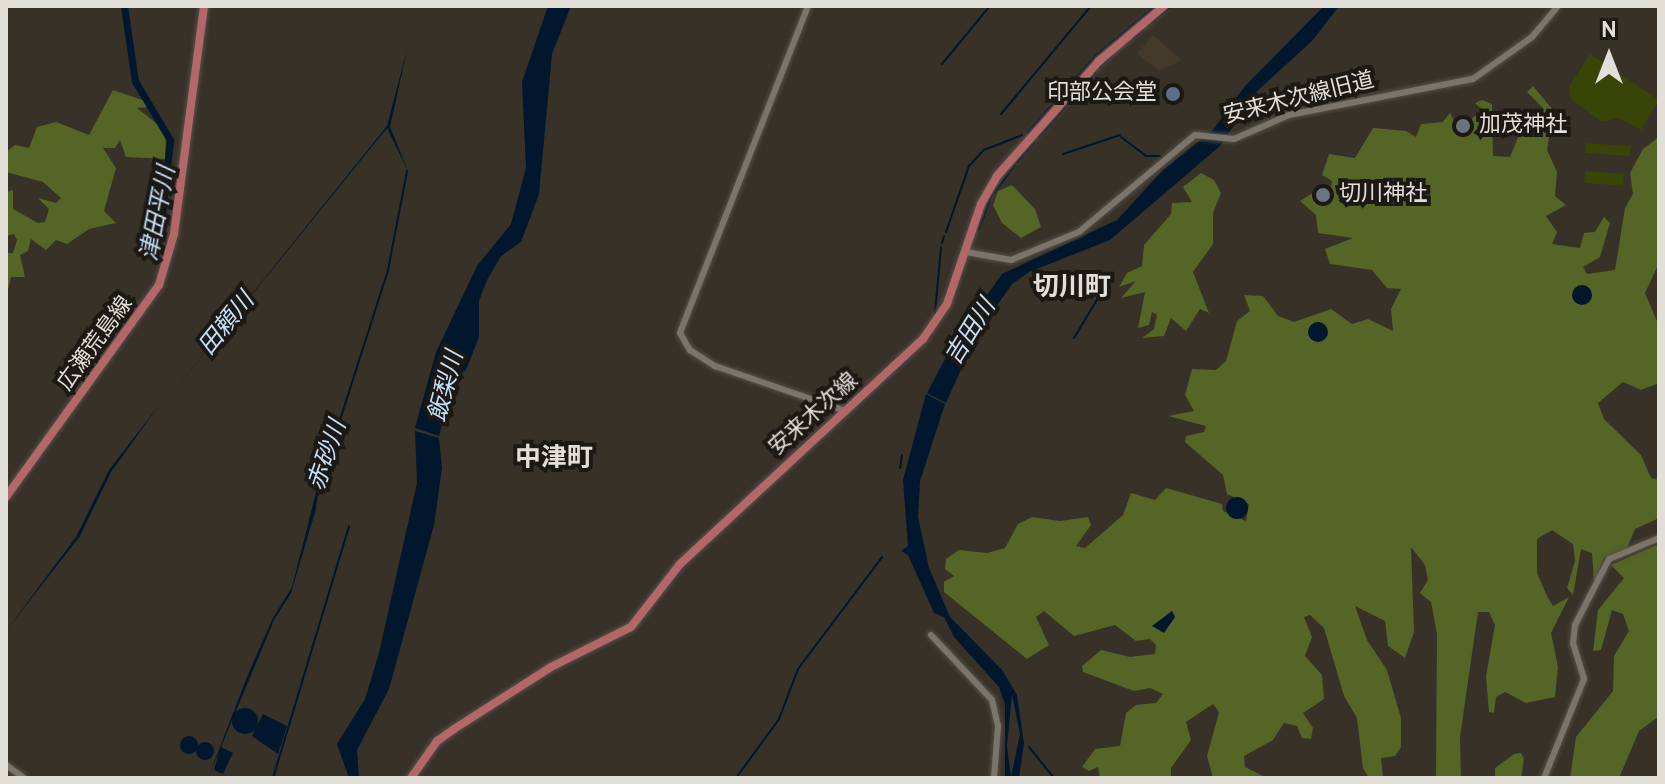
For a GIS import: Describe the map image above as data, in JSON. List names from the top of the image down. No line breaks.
{"streets":{"main road":["広瀬荒島線","安来木次線"],"street":["安来木次線旧道"]},"crossings":[["安来木次線旧道","安来木次線"]],"districts":["切川町","中津町"],"water":["津田平川","田頼川","吉田川","飯梨川","赤砂川"],"places":["印部公会堂","加茂神社","切川神社"],"north":"top"}
